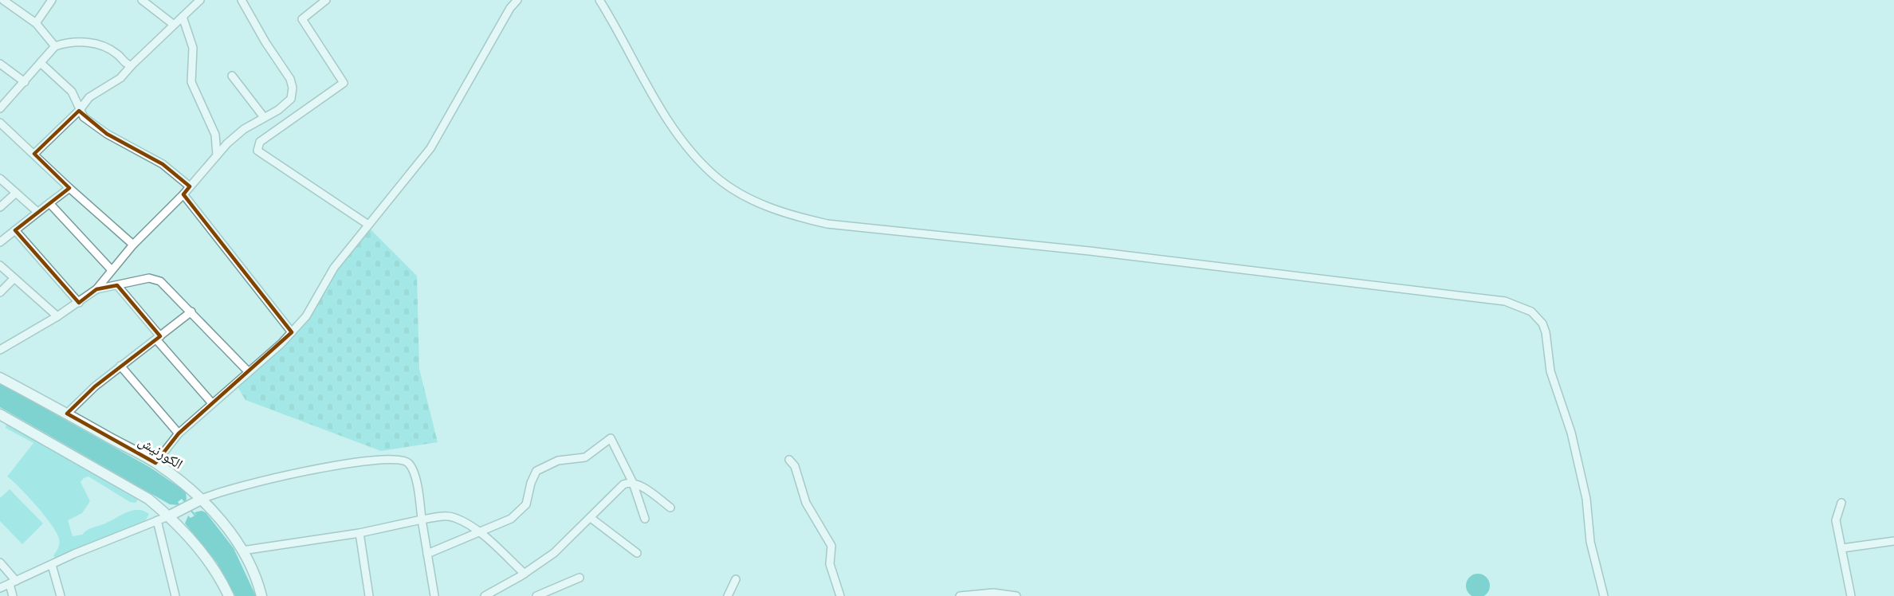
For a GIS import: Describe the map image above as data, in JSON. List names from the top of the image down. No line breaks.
{"streets":{"main road":["الكورنيش"]}}
